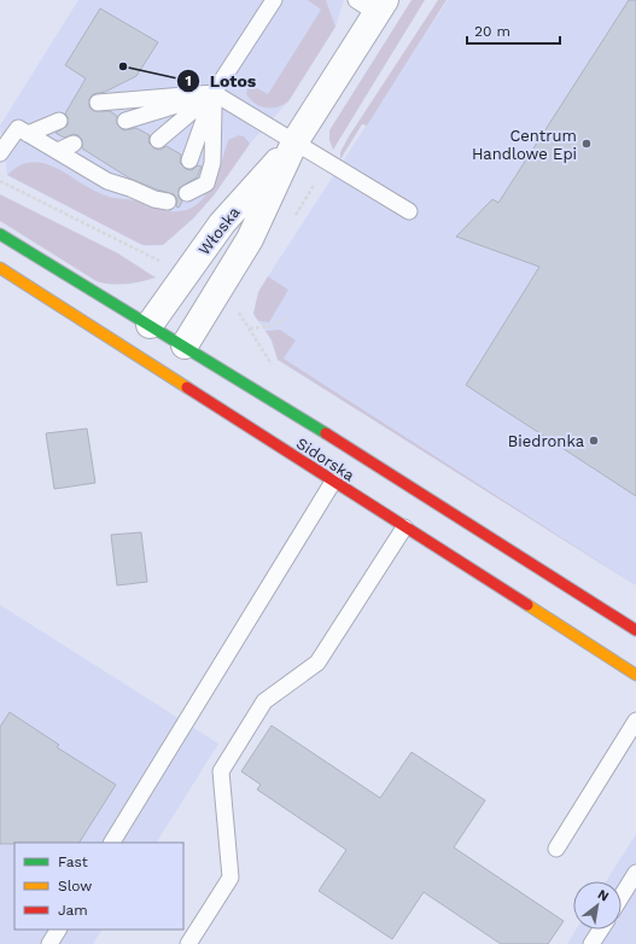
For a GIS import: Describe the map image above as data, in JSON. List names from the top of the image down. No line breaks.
{"streets":{"street":["Włoska","Sidorska"]},"crossings":[["Włoska","Sidorska"]],"places":["Lotos","Centrum Handlowe Epi","Biedronka"],"legend":["Fast","Slow","Jam"],"scale_bar":"20 m","north":"top right"}
